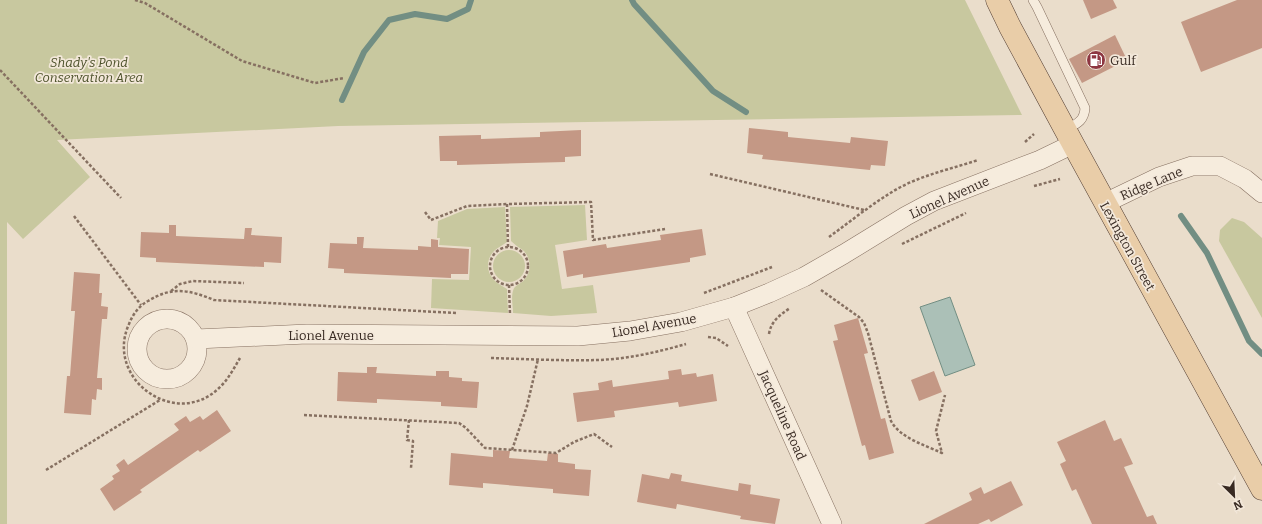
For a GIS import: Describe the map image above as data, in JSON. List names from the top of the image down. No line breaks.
{"streets":{"main road":["Lexington Street"],"street":["Ridge Lane","Lionel Avenue","Jacqueline Road"]},"crossings":[["Ridge Lane","Lexington Street"],["Lionel Avenue","Lexington Street"],["Lionel Avenue","Jacqueline Road"]],"parks":["Shady's Pond Conservation Area"],"places":{"fuel station":["Gulf"]},"north":"bottom right"}
